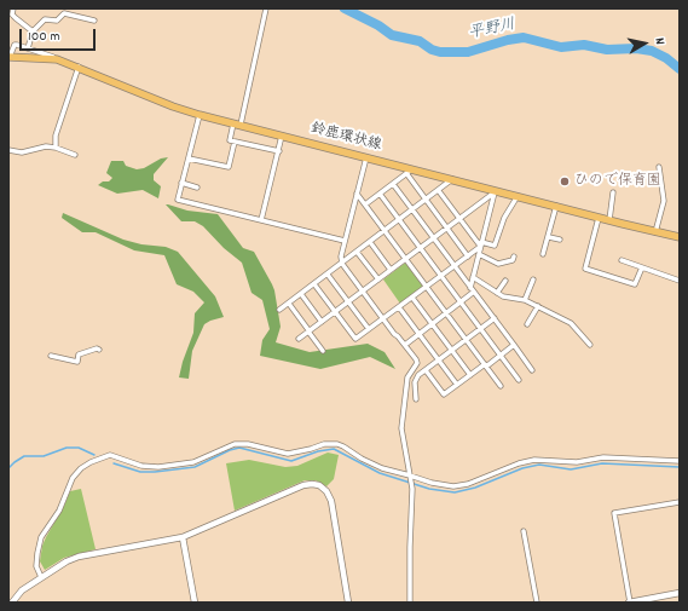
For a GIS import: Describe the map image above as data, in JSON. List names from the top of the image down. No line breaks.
{"streets":{"main road":["鈴鹿環状線"]},"water":["平野川"],"places":["ひので保育園"],"scale_bar":"100 m","north":"right"}
